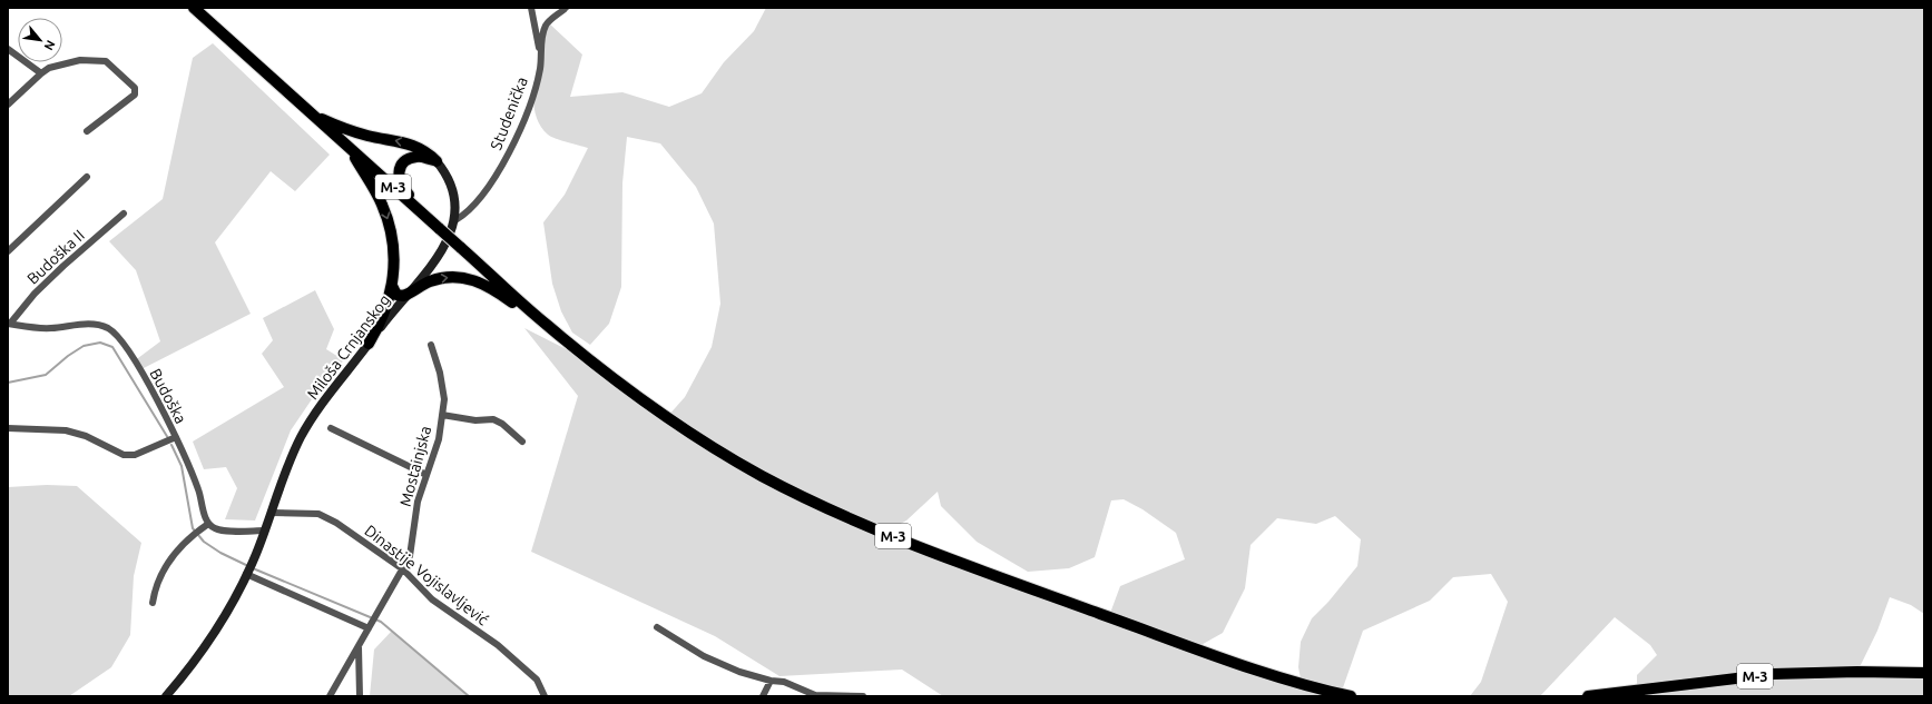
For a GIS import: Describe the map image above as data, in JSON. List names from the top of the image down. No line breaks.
{"streets":{"main road":["M-3","Miloša Crnjanskog"],"street":["Studenička","Budoška II","Budoška","Mostainjska","Dinastije Vojislavljević"]},"crossings":[["Studenička","Miloša Crnjanskog"],["Budoška II","Budoška"],["Miloša Crnjanskog","Dinastije Vojislavljević"],["Mostainjska","Dinastije Vojislavljević"]],"north":"bottom right"}
